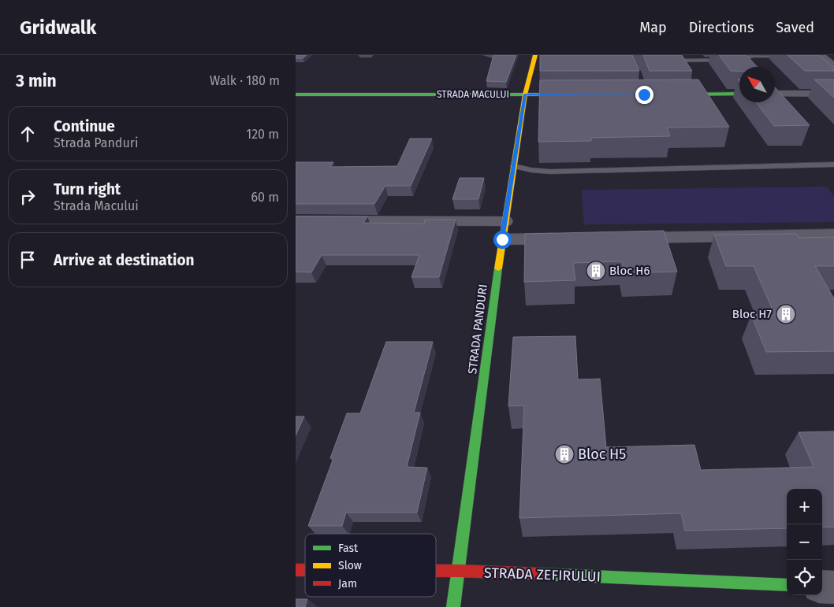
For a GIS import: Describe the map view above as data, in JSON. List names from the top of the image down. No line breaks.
{"streets":{"street":["STRADA MACULUI","STRADA PANDURI","STRADA ZEFIRULUI"]},"crossings":[["STRADA MACULUI","STRADA PANDURI"],["STRADA PANDURI","STRADA ZEFIRULUI"]],"places":{"building":["Bloc H6","Bloc H7","Bloc H5"]},"legend":["Fast","Slow","Jam"],"north":"top left","page":{"header":"Gridwalk","nav":["Map","Directions","Saved"],"heading":["3 min","Walk · 180 m"],"list":[["Continue","Strada Panduri","120 m"],["Turn right","Strada Macului","60 m"],"Arrive at destination"],"map_buttons":["+","−"]}}
